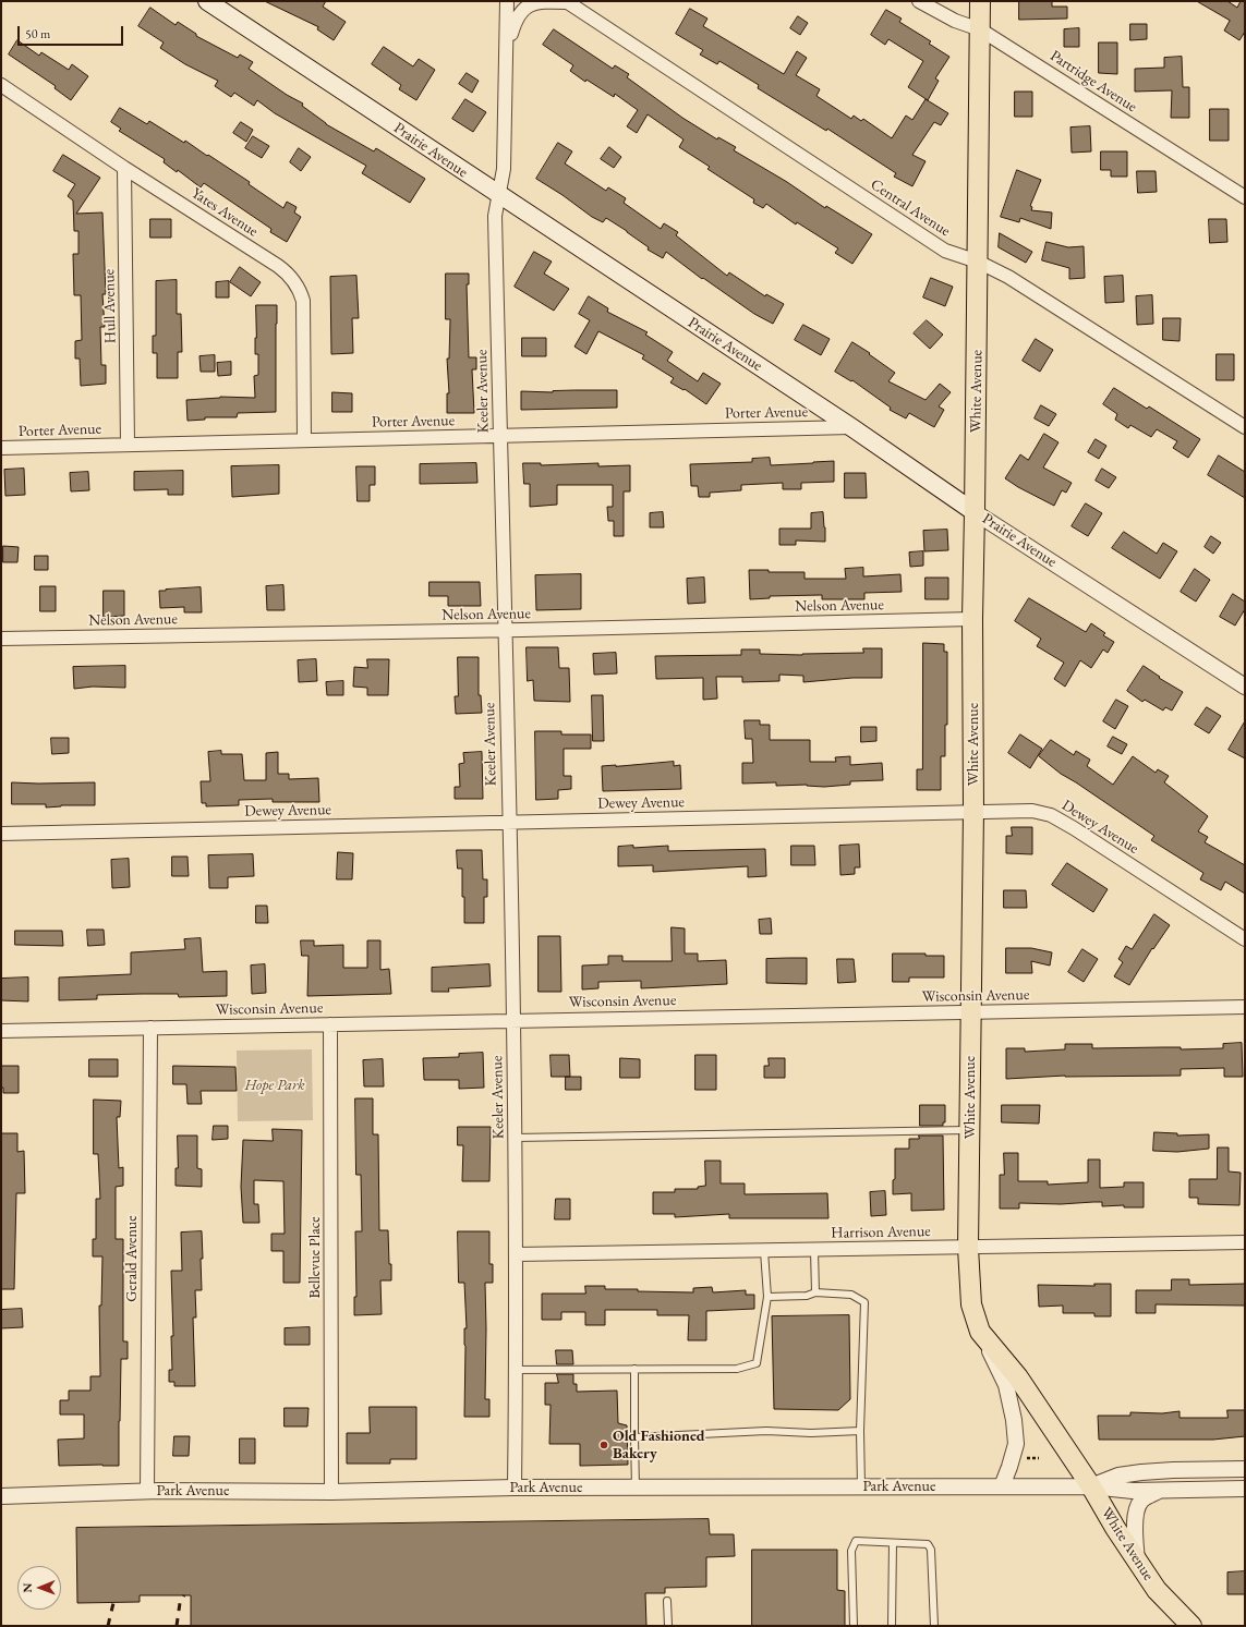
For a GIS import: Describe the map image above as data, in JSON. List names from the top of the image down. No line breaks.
{"streets":{"main road":["Prairie Avenue","White Avenue"],"street":["Partridge Avenue","Central Avenue","Yates Avenue","Hull Avenue","Keeler Avenue","Porter Avenue","Nelson Avenue","Dewey Avenue","Wisconsin Avenue","Harrison Avenue","Bellevue Place","Gerald Avenue","Park Avenue"]},"crossings":[["Partridge Avenue","White Avenue"],["Prairie Avenue","Keeler Avenue"],["Prairie Avenue","White Avenue"],["Prairie Avenue","Porter Avenue"],["Central Avenue","White Avenue"],["Yates Avenue","Hull Avenue"],["Yates Avenue","Porter Avenue"],["Hull Avenue","Porter Avenue"],["Keeler Avenue","Porter Avenue"],["Keeler Avenue","Nelson Avenue"],["Keeler Avenue","Dewey Avenue"],["Keeler Avenue","Wisconsin Avenue"],["Keeler Avenue","Harrison Avenue"],["Keeler Avenue","Park Avenue"],["White Avenue","Nelson Avenue"],["White Avenue","Dewey Avenue"],["White Avenue","Wisconsin Avenue"],["White Avenue","Harrison Avenue"],["White Avenue","Park Avenue"],["Wisconsin Avenue","Bellevue Place"],["Wisconsin Avenue","Gerald Avenue"],["Bellevue Place","Park Avenue"],["Gerald Avenue","Park Avenue"]],"parks":["Hope Park"],"places":["Old Fashioned Bakery"],"scale_bar":"50 m","north":"left"}
